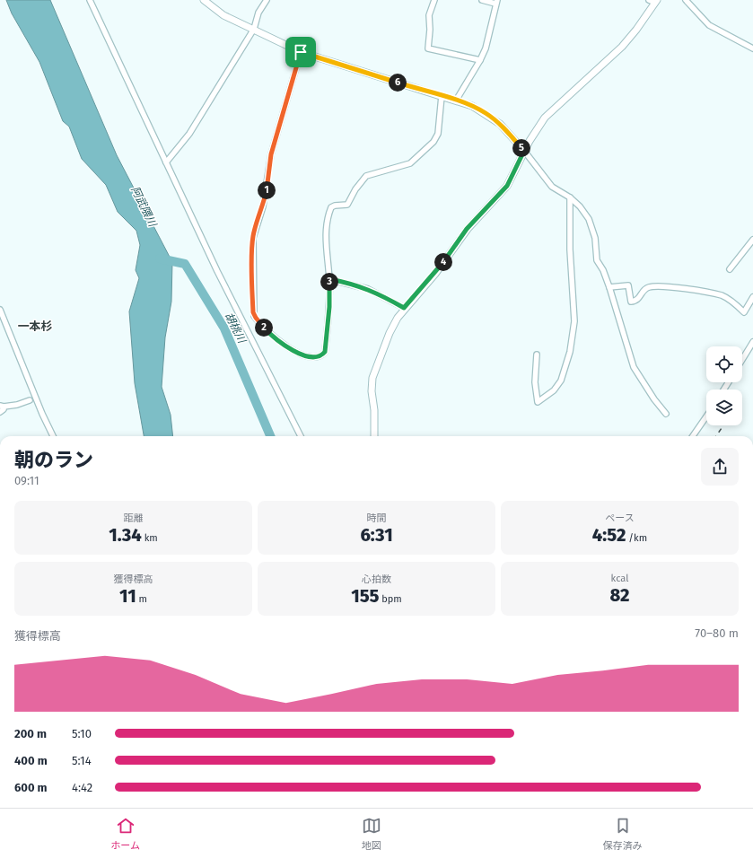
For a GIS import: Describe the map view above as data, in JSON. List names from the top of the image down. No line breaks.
{"districts":["一本杉"],"water":["阿武隈川","胡桃川"],"page":{"pins":["6","5","1","4","3","2"],"heading":["朝のラン","09:11"],"stats":[["距離","1.34 km"],["時間","6:31"],["ペース","4:52 /km"],["獲得標高","11 m"],["心拍数","155 bpm"],["kcal","82"]],"chart":["獲得標高","70–80 m"],"list":[{"name":"200 m","note":"5:10"},{"name":"400 m","note":"5:14"},{"name":"600 m","note":"4:42"}],"tabs":["ホーム","地図","保存済み"]}}
